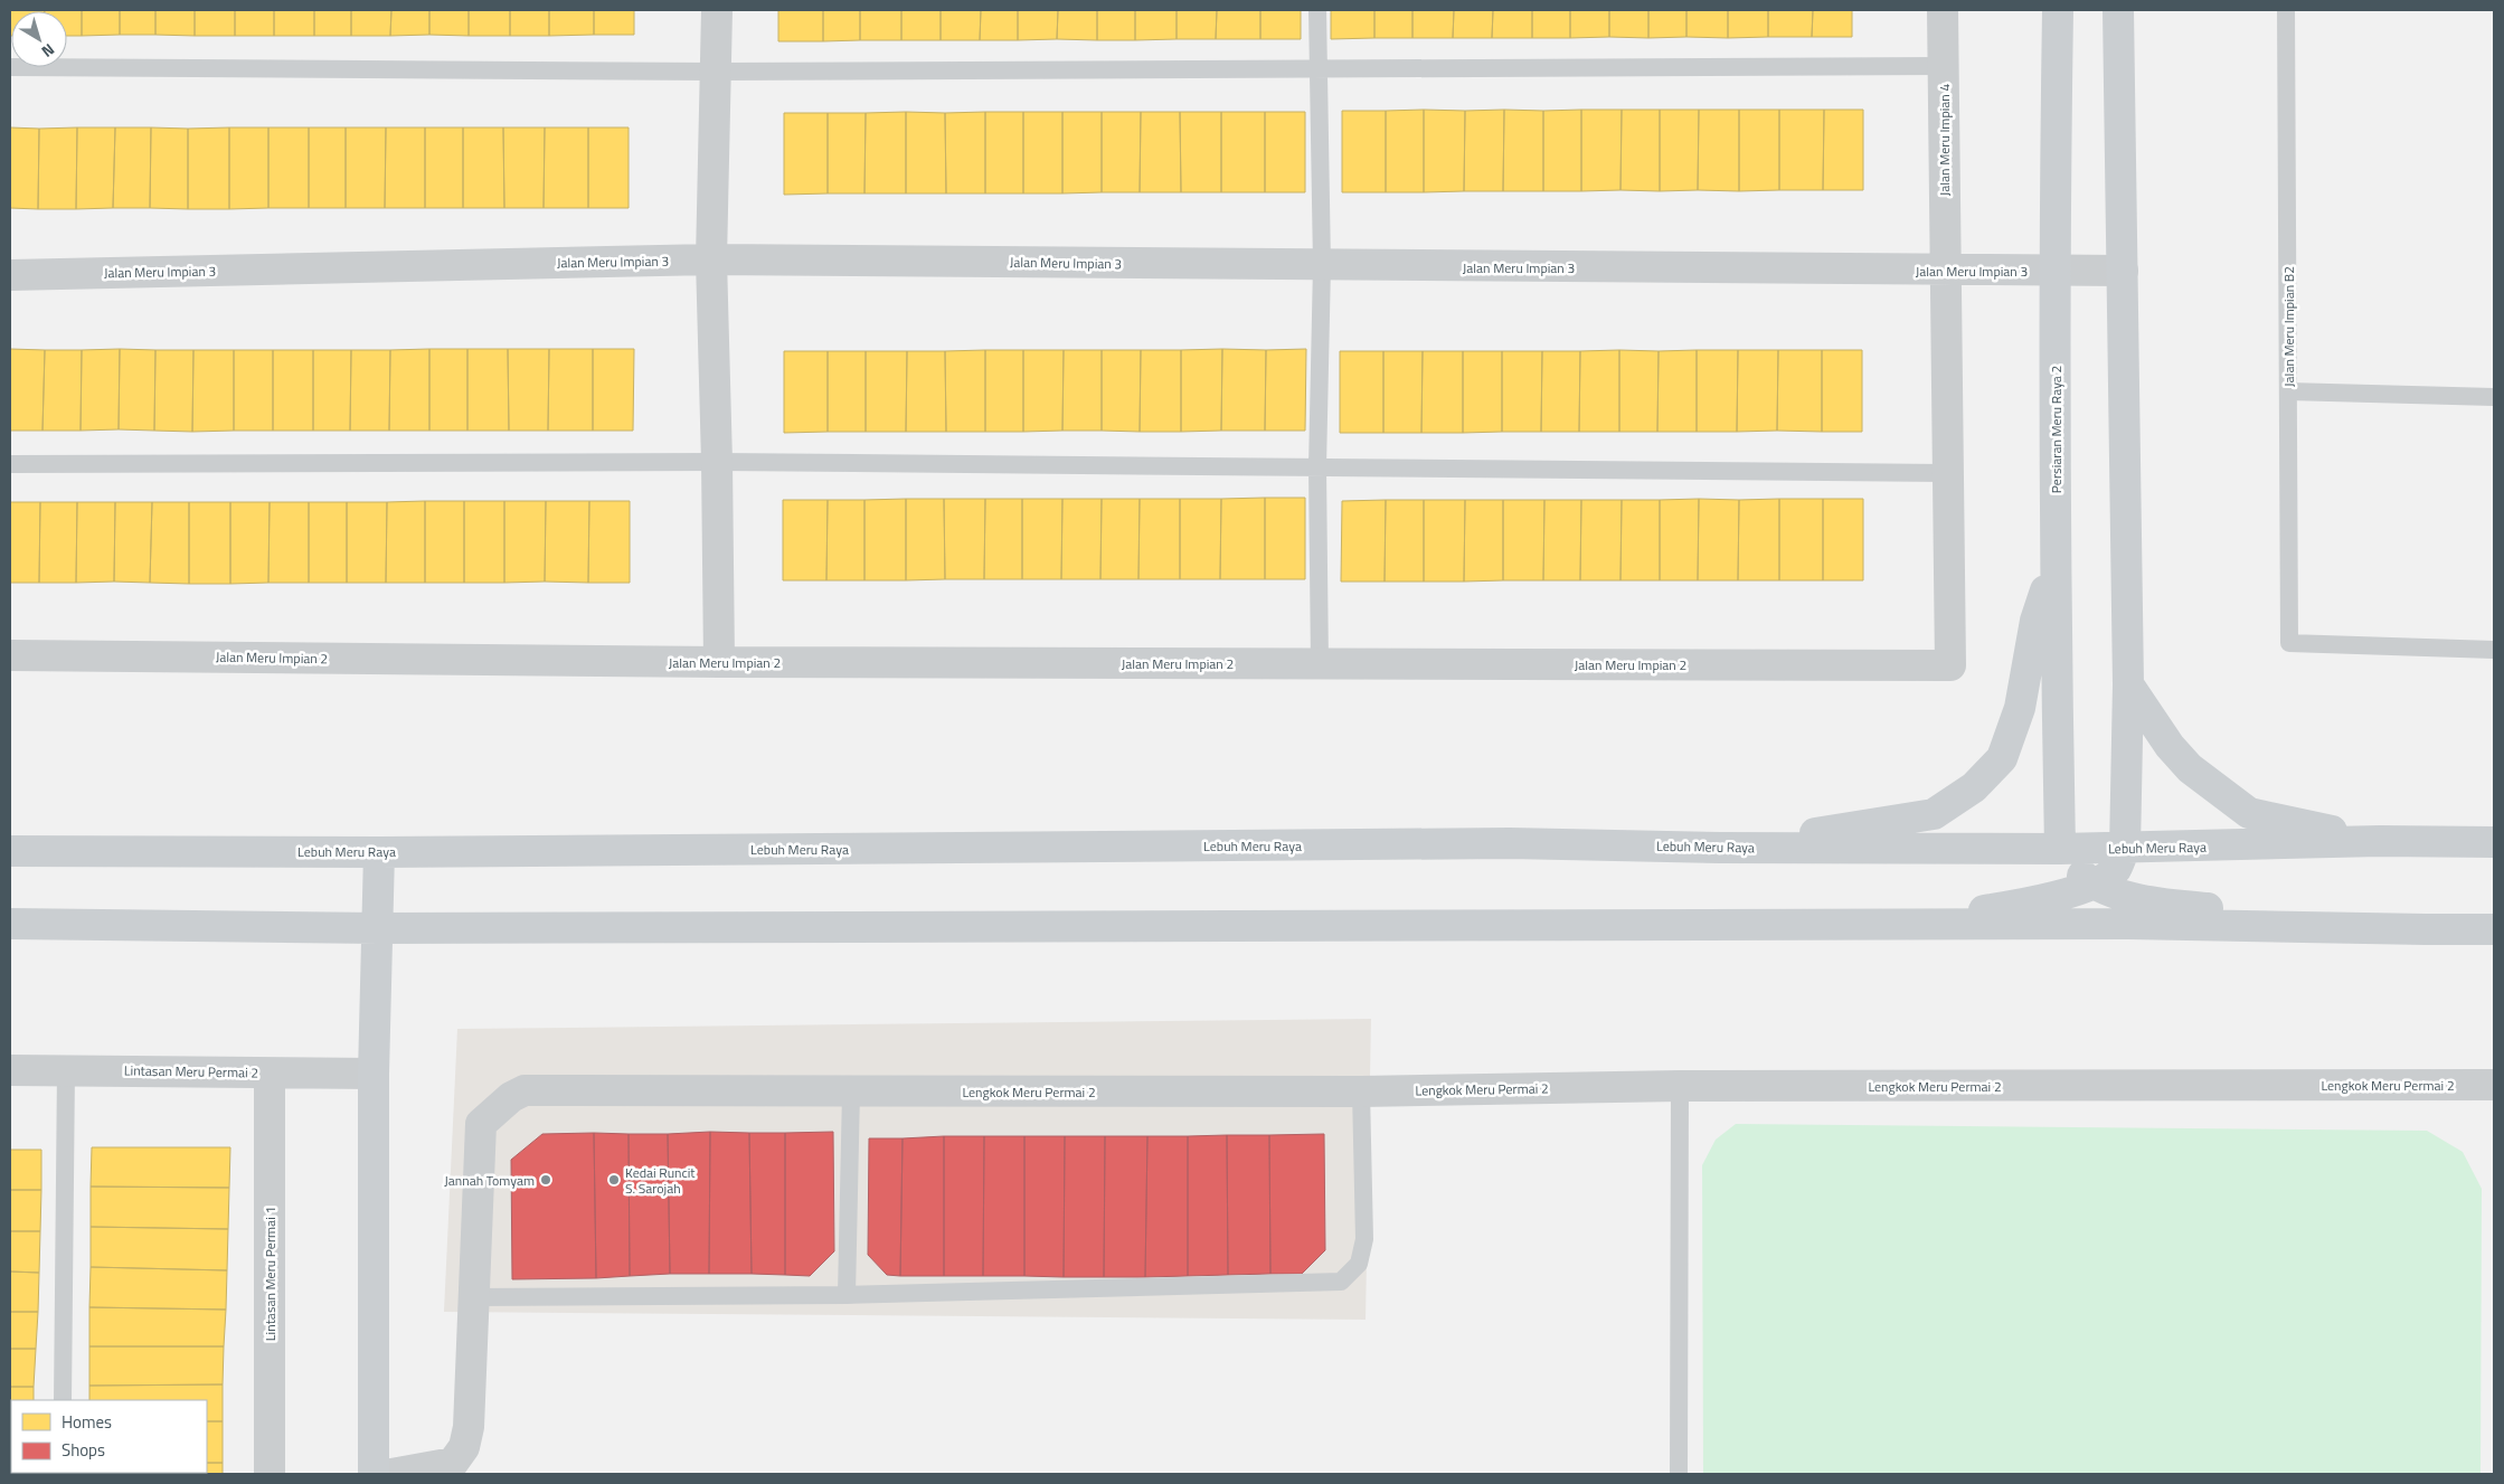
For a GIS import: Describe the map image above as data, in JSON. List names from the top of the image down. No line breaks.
{"streets":{"main road":["Persiaran Meru Raya 2","Lebuh Meru Raya"],"street":["Jalan Meru Impian 4","Jalan Meru Impian 3","Jalan Meru Impian 2","Lintasan Meru Permai 2","Lengkok Meru Permai 2","Lintasan Meru Permai 1"],"lane":["Jalan Meru Impian B2"]},"crossings":[["Jalan Meru Impian 4","Jalan Meru Impian 3"],["Jalan Meru Impian 4","Jalan Meru Impian 2"],["Jalan Meru Impian 3","Persiaran Meru Raya 2"],["Jalan Meru Impian 3","Jalan Meru Impian 2"],["Persiaran Meru Raya 2","Lebuh Meru Raya"],["Lintasan Meru Permai 2","Lintasan Meru Permai 1"]],"places":["Jannah Tomyam","Kedai Runcit S. Sarojah"],"legend":["Homes","Shops"],"north":"bottom right"}
